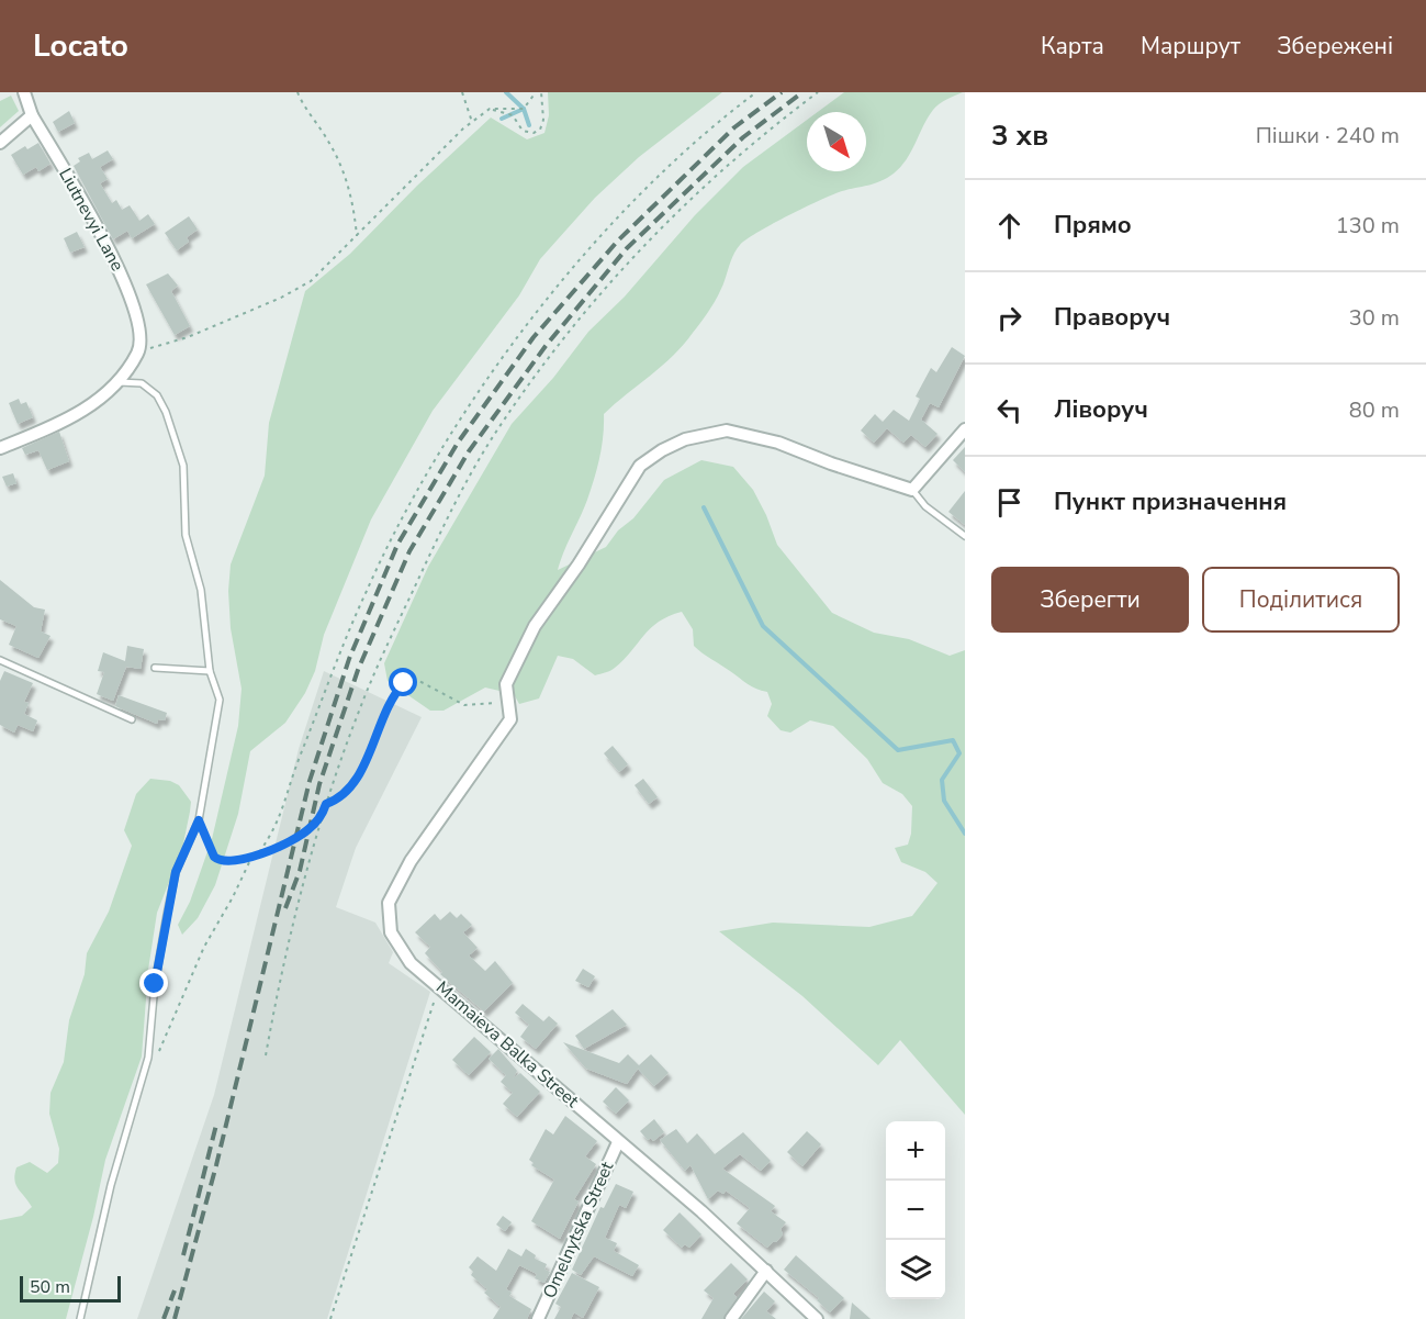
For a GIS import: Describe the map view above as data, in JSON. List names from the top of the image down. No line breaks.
{"streets":{"street":["Liutnevyi Lane","Mamaieva Balka Street","Omelnytska Street"]},"crossings":[["Mamaieva Balka Street","Omelnytska Street"]],"scale_bar":"50 m","north":"bottom right","page":{"header":"Locato","nav":["Карта","Маршрут","Збережені"],"heading":["3 хв","Пішки · 240 m"],"list":[["Прямо","130 m"],["Праворуч","30 m"],["Ліворуч","80 m"],"Пункт призначення"],"buttons":["Зберегти","Поділитися"],"map_buttons":["+","−"],"scale":"50 m"}}
